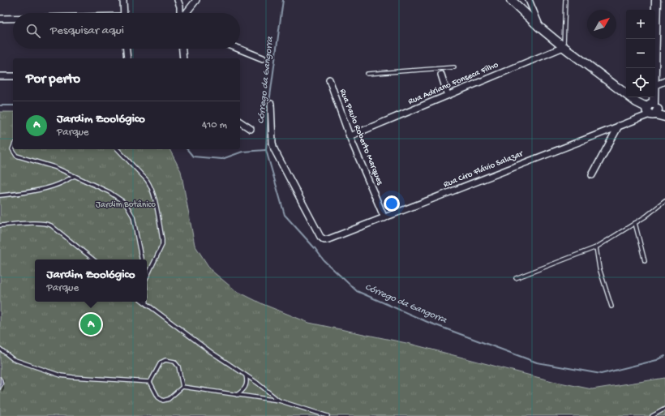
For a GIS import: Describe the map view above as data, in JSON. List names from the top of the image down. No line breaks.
{"streets":{"street":["Rua Adriano Fonseca Filho","Rua Paulo Roberto Marques","Rua Ciro Flávio Salazar"]},"crossings":[["Rua Adriano Fonseca Filho","Rua Paulo Roberto Marques"],["Rua Paulo Roberto Marques","Rua Ciro Flávio Salazar"]],"water":["Córrego da Gangorra"],"parks":["Jardim Botânico"],"north":"top right","page":{"map_buttons":["+","−"],"search":"Pesquisar aqui","heading":"Por perto","list":[{"mark":"A","name":"Jardim Zoológico","note":"Parque","value":"410 m"}],"popup":["Jardim Zoológico","Parque"],"pins":"A"}}
